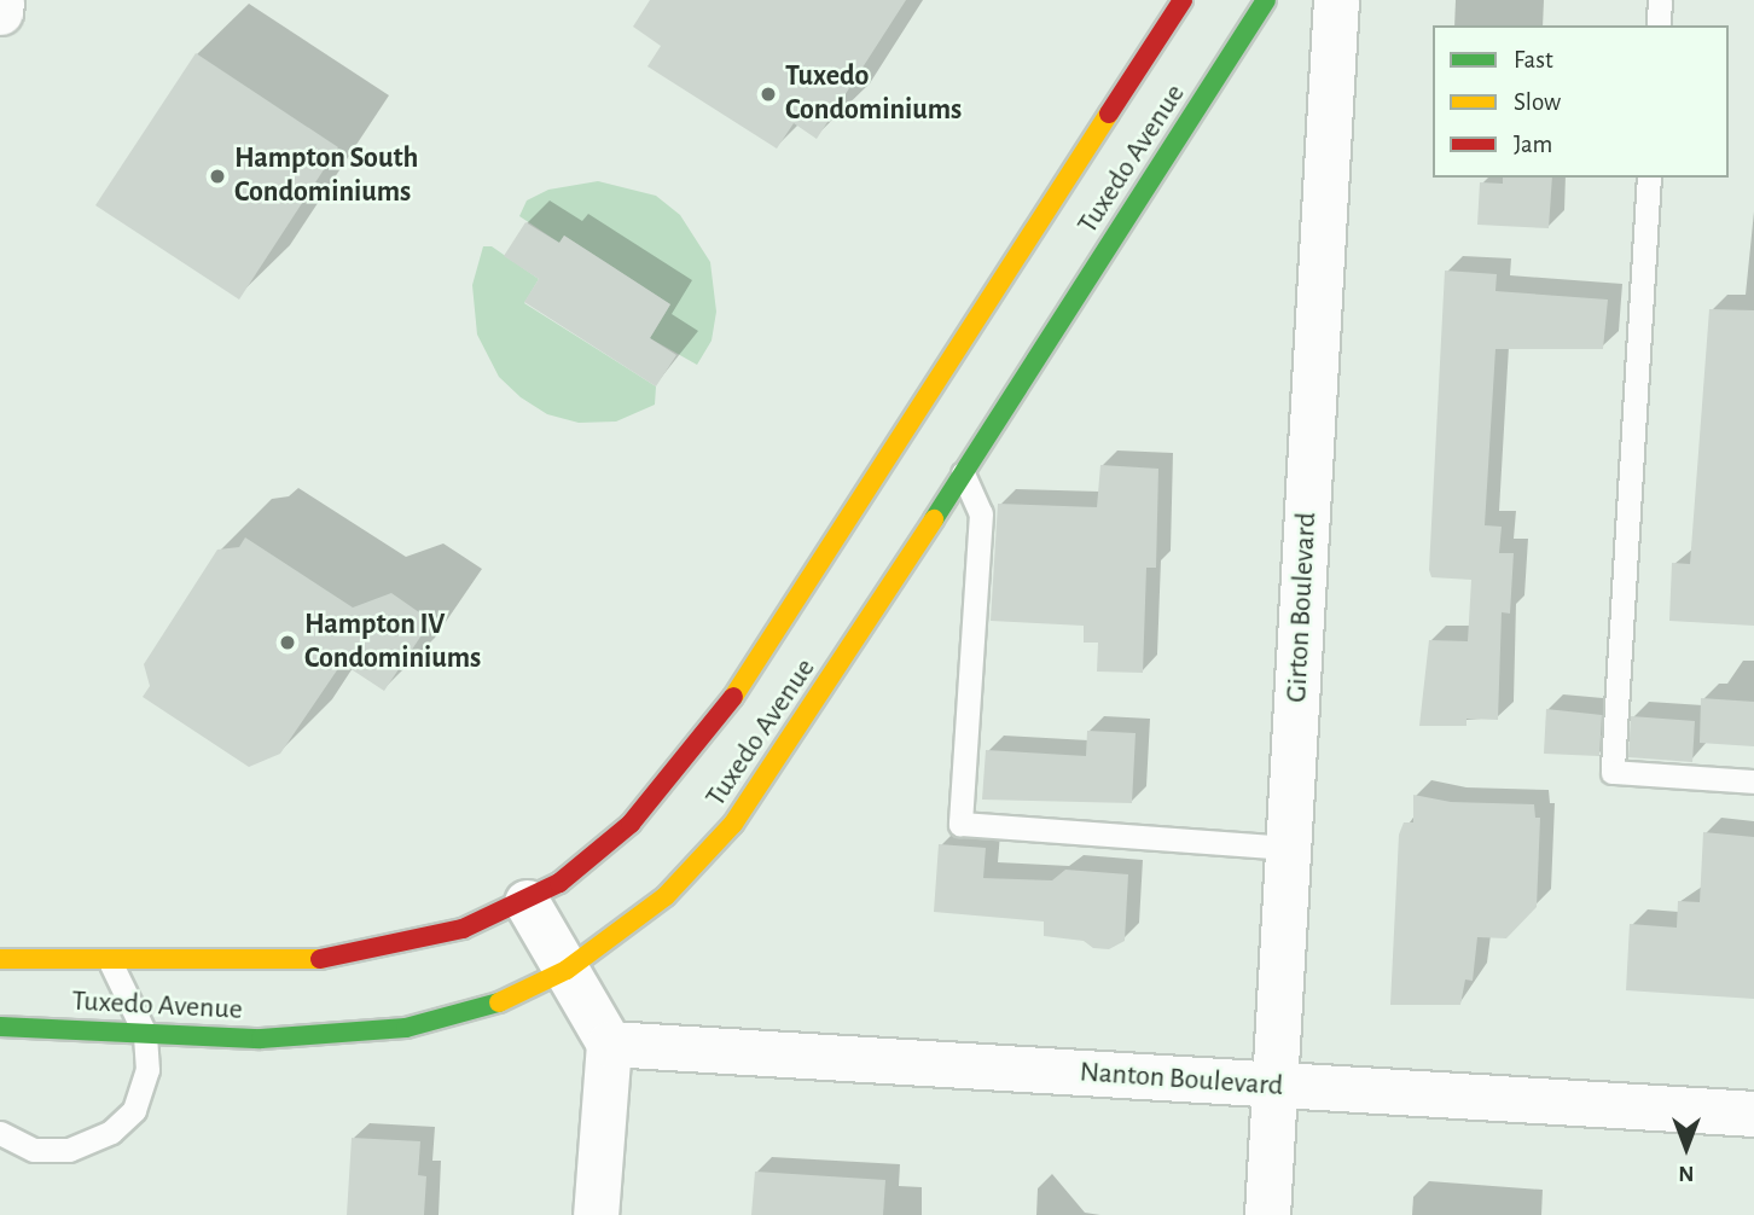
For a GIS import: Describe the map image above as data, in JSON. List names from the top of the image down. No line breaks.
{"streets":{"main road":["Tuxedo Avenue"],"street":["Girton Boulevard","Nanton Boulevard"]},"crossings":[["Girton Boulevard","Nanton Boulevard"]],"places":["Tuxedo Condominiums","Hampton South Condominiums","Hampton IV Condominiums"],"legend":["Fast","Slow","Jam"],"north":"bottom"}
